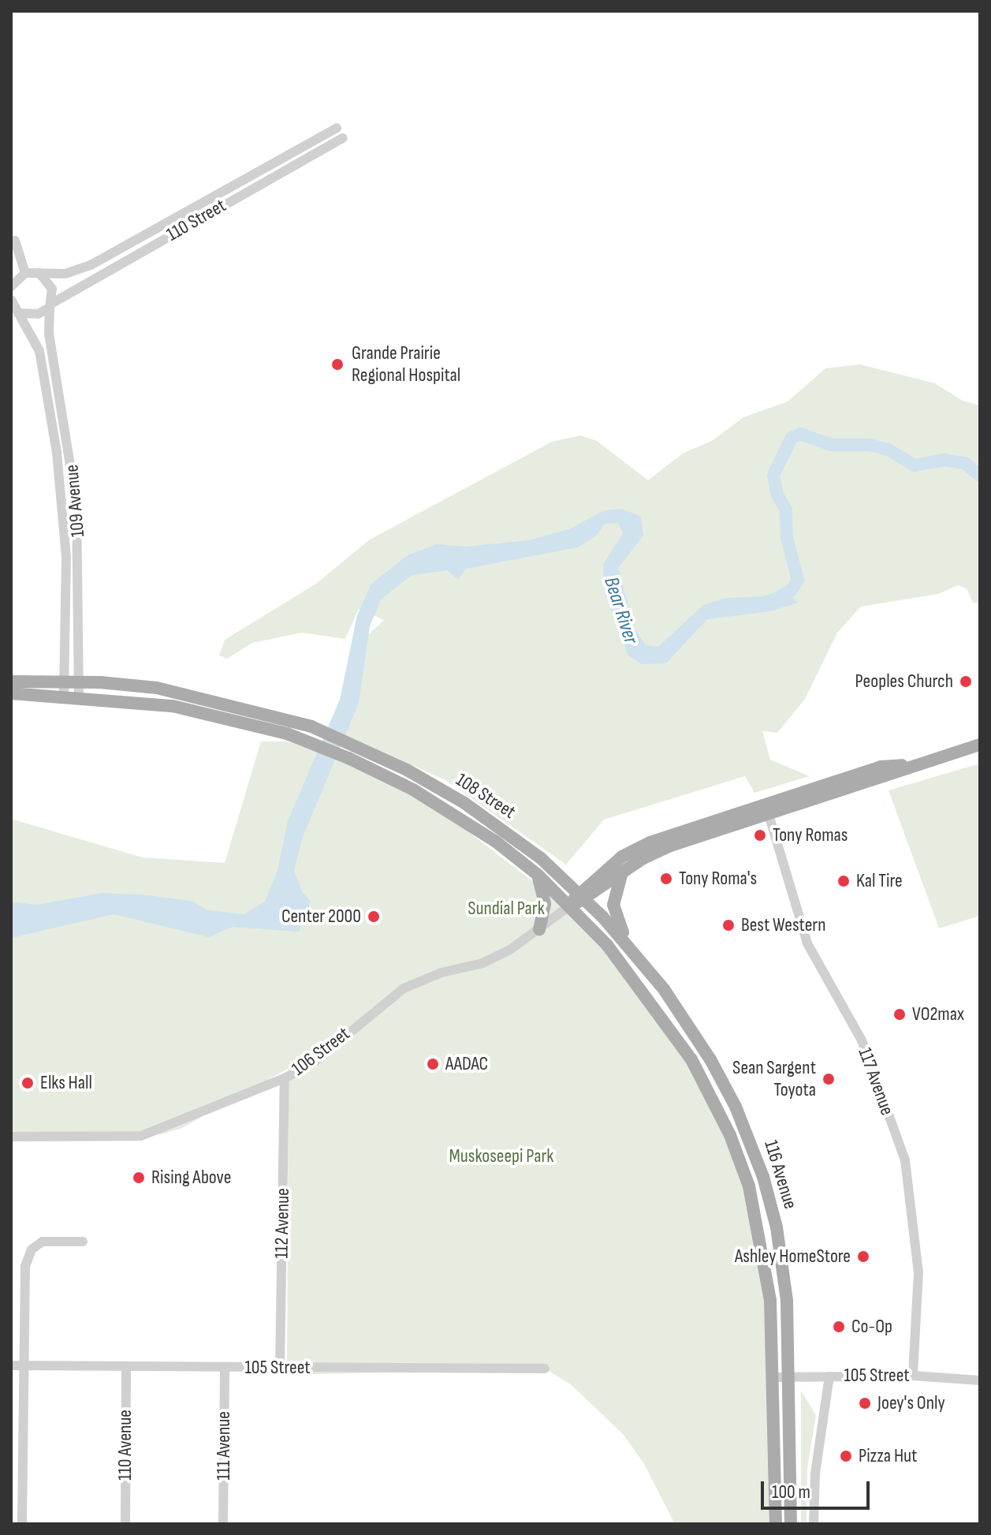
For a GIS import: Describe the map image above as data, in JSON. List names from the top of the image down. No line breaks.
{"streets":{"main road":["108 Street","116 Avenue"],"street":["110 Street","109 Avenue","106 Street","117 Avenue","112 Avenue","105 Street","110 Avenue","111 Avenue"]},"crossings":[["110 Street","109 Avenue"],["109 Avenue","108 Street"],["108 Street","106 Street"],["108 Street","116 Avenue"],["106 Street","116 Avenue"],["106 Street","112 Avenue"],["117 Avenue","105 Street"],["116 Avenue","105 Street"],["112 Avenue","105 Street"],["105 Street","110 Avenue"],["105 Street","111 Avenue"]],"water":["Bear River"],"parks":["Sundial Park","Muskoseepi Park"],"places":["Grande Prairie Regional Hospital","Peoples Church","Tony Romas","Tony Roma's","Kal Tire","Center 2000","Best Western","VO2max","AADAC","Sean Sargent Toyota","Elks Hall","Rising Above","Ashley HomeStore","Co-Op","Joey's Only","Pizza Hut"],"scale_bar":"100 m"}
